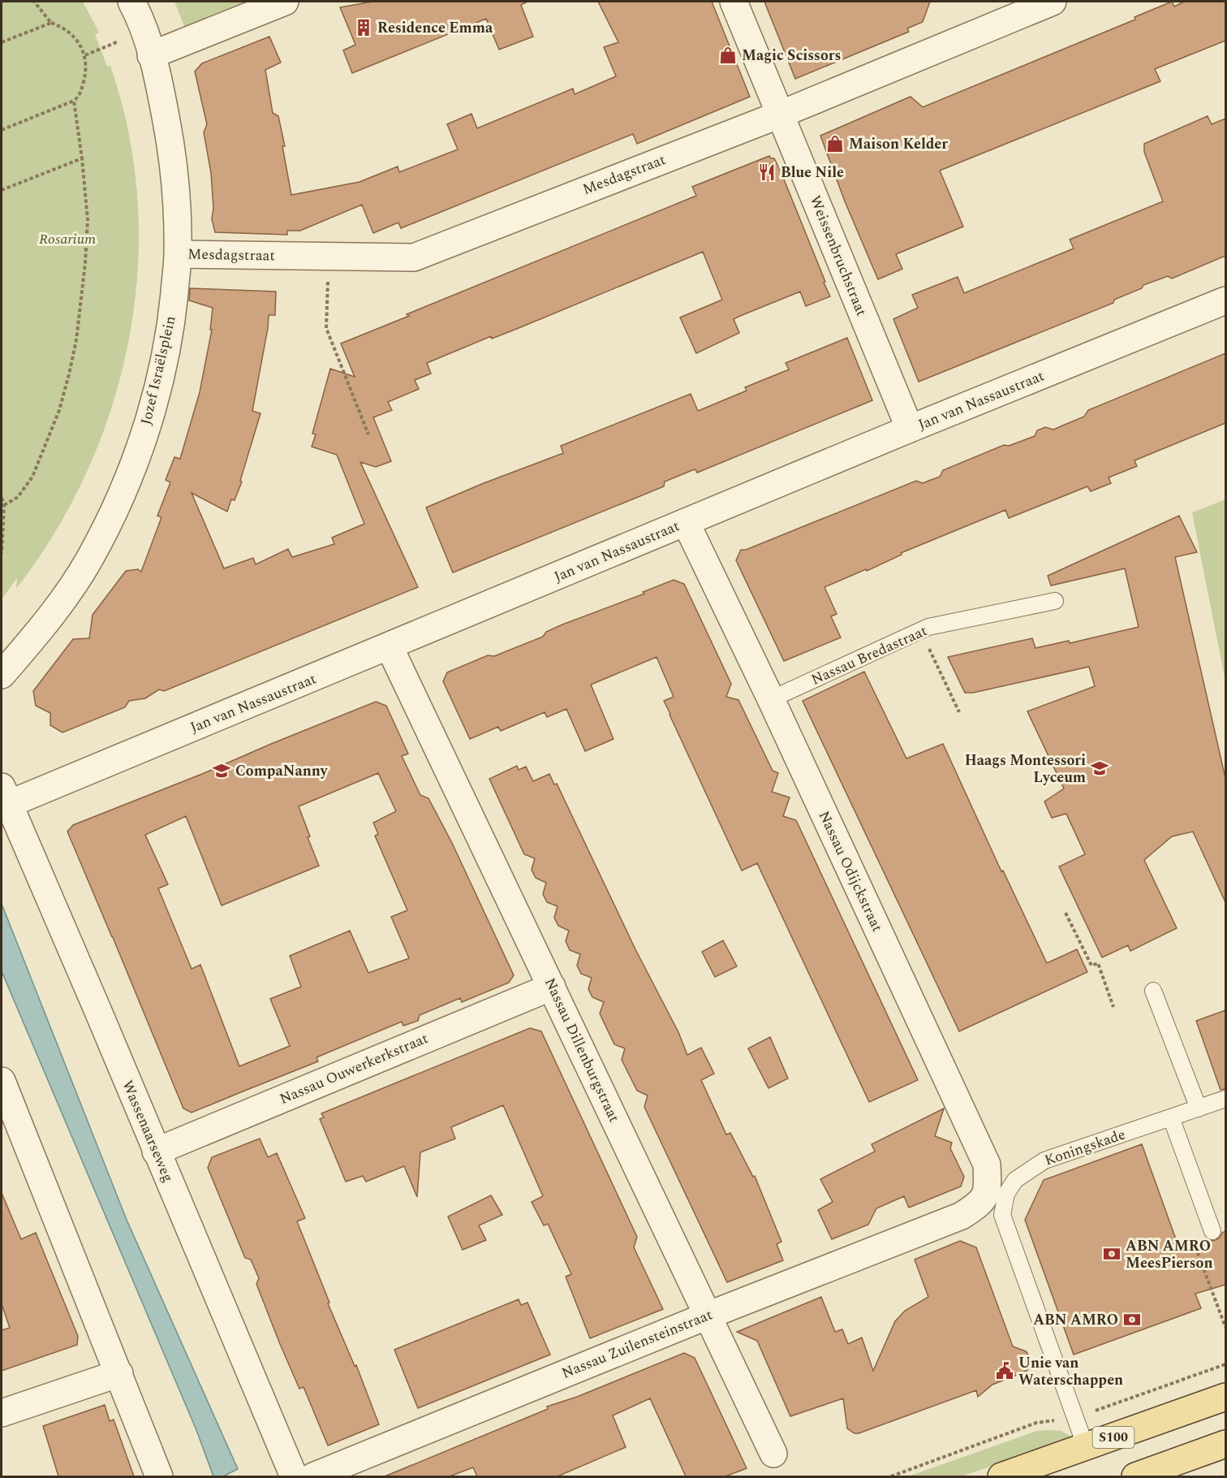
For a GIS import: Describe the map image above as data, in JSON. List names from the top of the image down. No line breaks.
{"streets":{"main road":["S100"],"street":["Mesdagstraat","Weissenbruchstraat","Jozef Israëlsplein","Jan van Nassaustraat","Nassau Odijckstraat","Nassau Dillenburgstraat","Nassau Ouwerkerkstraat","Wassenaarseweg","Nassau Zuilensteinstraat"],"lane":["Nassau Bredastraat","Koningskade"]},"crossings":[["Mesdagstraat","Weissenbruchstraat"],["Mesdagstraat","Jozef Israëlsplein"],["Weissenbruchstraat","Jan van Nassaustraat"],["Jan van Nassaustraat","Nassau Odijckstraat"],["Jan van Nassaustraat","Nassau Dillenburgstraat"],["Jan van Nassaustraat","Wassenaarseweg"],["Nassau Bredastraat","Nassau Odijckstraat"],["Nassau Odijckstraat","Koningskade"],["Nassau Odijckstraat","Nassau Zuilensteinstraat"],["Nassau Dillenburgstraat","Nassau Ouwerkerkstraat"],["Nassau Dillenburgstraat","Nassau Zuilensteinstraat"],["Nassau Ouwerkerkstraat","Wassenaarseweg"],["Koningskade","Nassau Zuilensteinstraat"]],"parks":["Rosarium"],"places":{"building":["Residence Emma"],"shop":["Magic Scissors","Maison Kelder"],"restaurant":["Blue Nile"],"school or university":["Haags Montessori Lyceum","CompaNanny"],"bank":["ABN AMRO MeesPierson","ABN AMRO"],"public building":["Unie van Waterschappen"]}}
